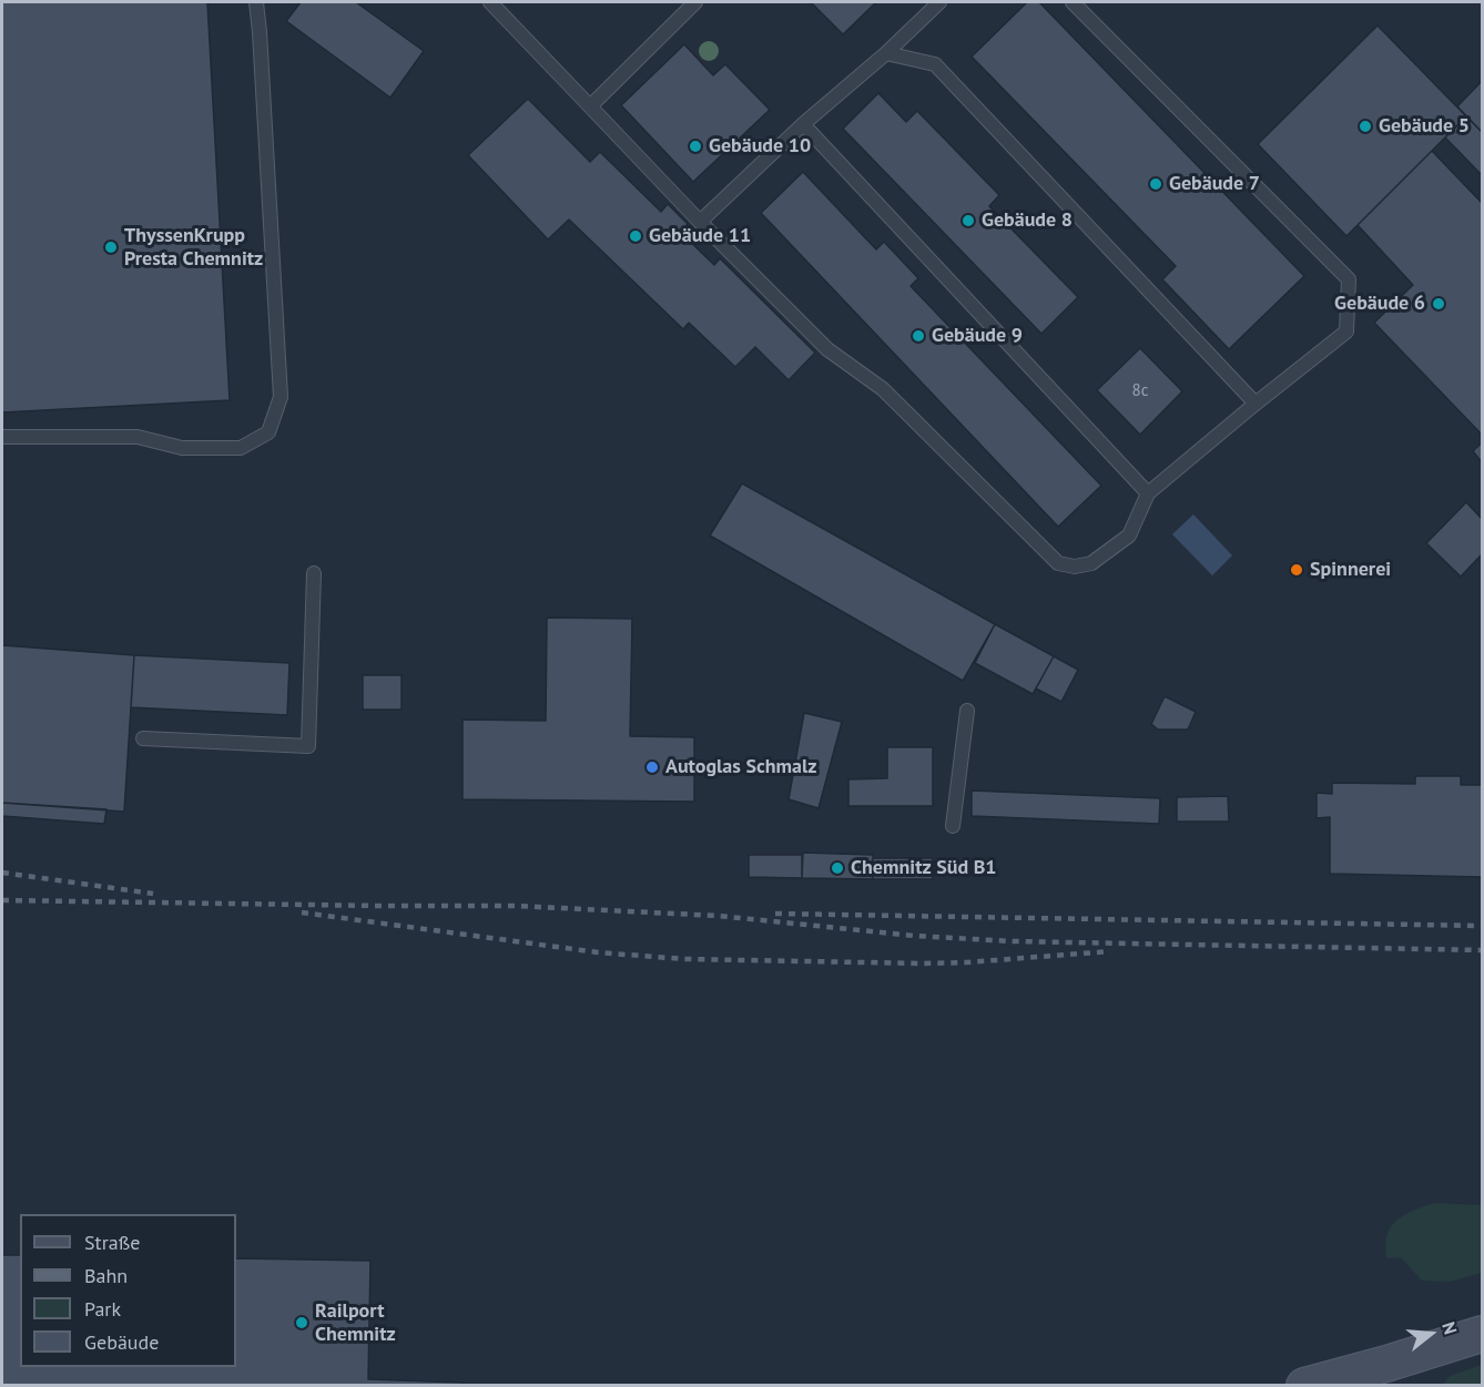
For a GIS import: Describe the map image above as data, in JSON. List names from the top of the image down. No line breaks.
{"places":["Gebäude 5","Gebäude 10","Gebäude 7","Gebäude 8","Gebäude 11","ThyssenKrupp Presta Chemnitz","Gebäude 6","Gebäude 9","Spinnerei","Autoglas Schmalz","Chemnitz Süd B1","Railport Chemnitz"],"house_numbers":["8c"],"legend":["Straße","Bahn","Park","Gebäude"],"north":"right"}
